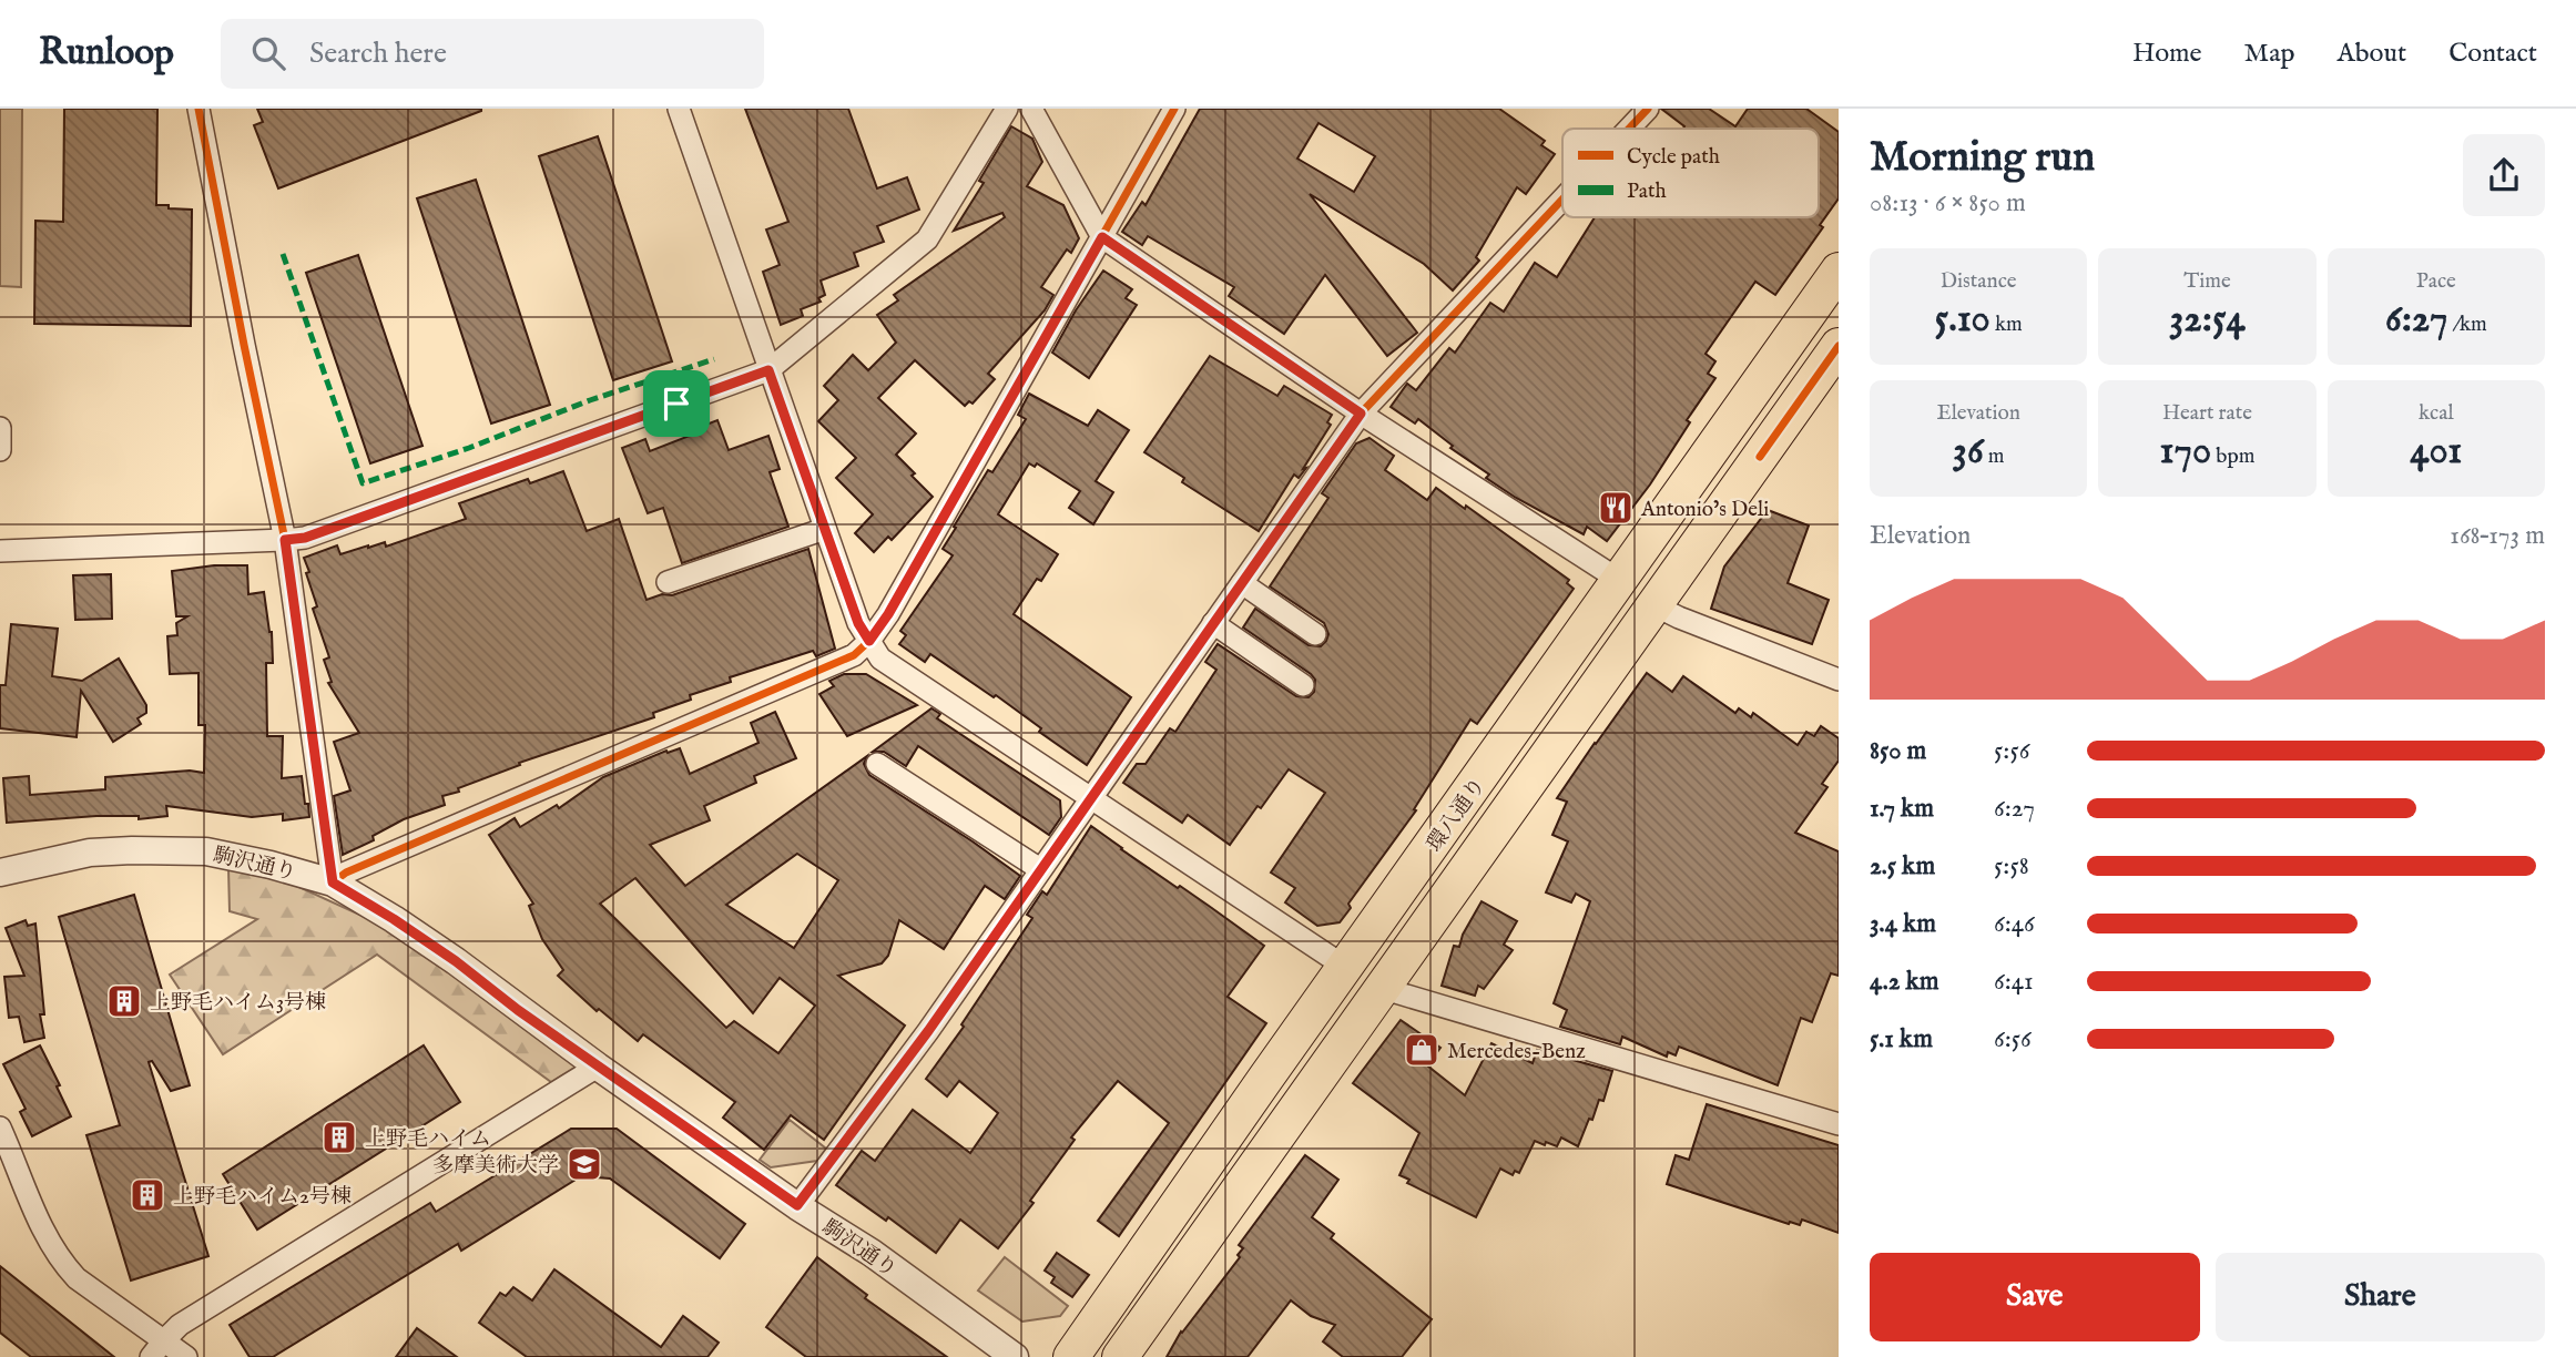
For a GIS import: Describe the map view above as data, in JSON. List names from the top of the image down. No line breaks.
{"streets":{"highway":["環八通り"],"street":["駒沢通り"]},"places":{"restaurant":["Antonio’s Deli"],"building":["上野毛ハイム3号棟","上野毛ハイム","上野毛ハイム2号棟"],"shop":["Mercedes-Benz"],"school or university":["多摩美術大学"]},"legend":["Cycle path","Path"],"page":{"header":"Runloop","search":"Search here","nav":["Home","Map","About","Contact"],"heading":["Morning run","08:13 · 6 × 850 m"],"stats":[["Distance","5.10 km"],["Time","32:54"],["Pace","6:27 /km"],["Elevation","36 m"],["Heart rate","170 bpm"],["kcal","401"]],"chart":["Elevation","168–173 m"],"list":[{"name":"850 m","note":"5:56"},{"name":"1.7 km","note":"6:27"},{"name":"2.5 km","note":"5:58"},{"name":"3.4 km","note":"6:46"},{"name":"4.2 km","note":"6:41"},{"name":"5.1 km","note":"6:56"}],"buttons":["Save","Share"]}}
